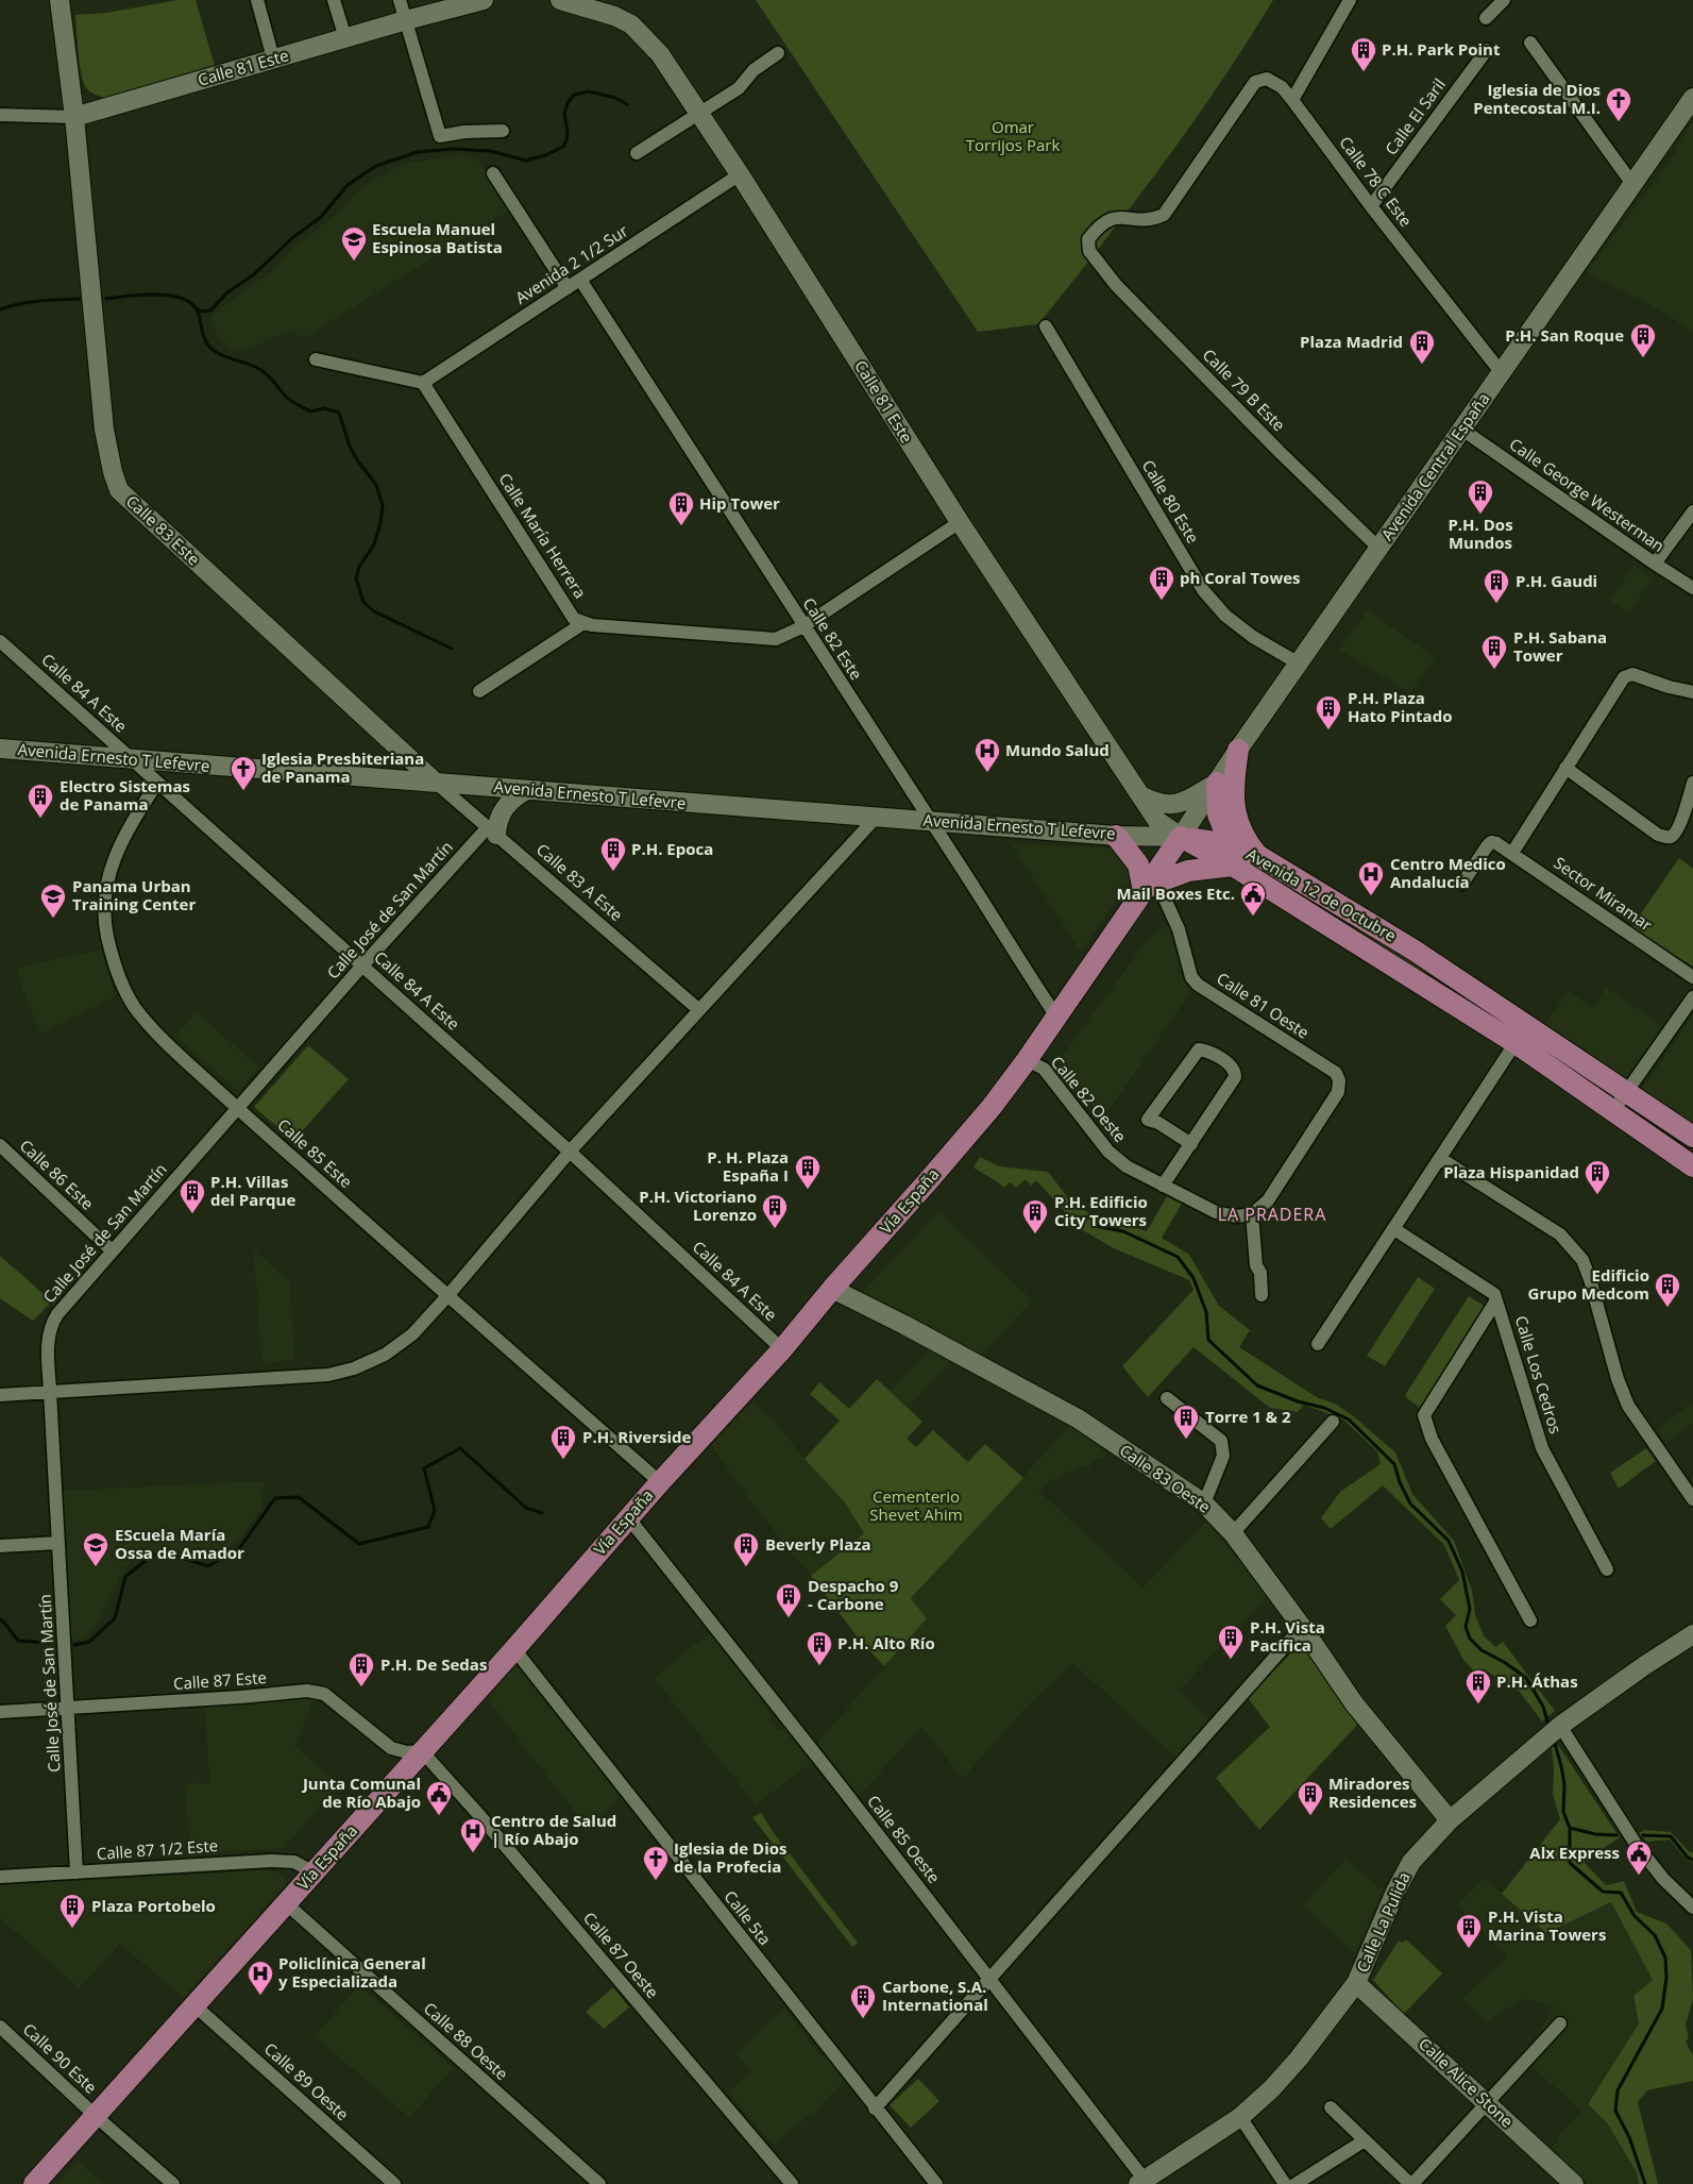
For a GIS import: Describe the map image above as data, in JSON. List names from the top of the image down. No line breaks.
{"streets":{"main road":["Avenida 12 de Octubre","Vía España"],"street":["Calle 81 Este","Calle El Saril","Calle 78 C Este","Avenida 2 1/2 Sur","Calle 79 B Este","Avenida Central España","Calle George Westerman","Calle 80 Este","Calle 83 Este","Calle María Herrera","Calle 82 Este","Calle 84 A Este","Avenida Ernesto T Lefevre","Calle 83 A Este","Sector Miramar","Calle José de San Martín","Calle 81 Oeste","Calle 82 Oeste","Calle 85 Este","Calle 86 Este","Calle Los Cedros","Calle 83 Oeste","Calle 87 Este","Calle 85 Oeste","Calle 87 1/2 Este","Calle 5ta","Calle La Pulida","Calle 87 Oeste","Calle 88 Oeste","Calle 90 Este","Calle 89 Oeste","Calle Alice Stone"]},"crossings":[["Calle 81 Este","Avenida 2 1/2 Sur"],["Calle 81 Este","Avenida Central España"],["Calle 81 Este","Calle 83 Este"],["Calle 81 Este","Calle María Herrera"],["Calle 81 Este","Avenida Ernesto T Lefevre"],["Calle 81 Este","Avenida 12 de Octubre"],["Calle 81 Este","Vía España"],["Calle El Saril","Calle 78 C Este"],["Calle 78 C Este","Calle 79 B Este"],["Calle 78 C Este","Avenida Central España"],["Avenida 2 1/2 Sur","Calle María Herrera"],["Avenida 2 1/2 Sur","Calle 82 Este"],["Calle 79 B Este","Avenida Central España"],["Avenida Central España","Calle George Westerman"],["Avenida Central España","Calle 80 Este"],["Avenida Central España","Avenida Ernesto T Lefevre"],["Avenida Central España","Avenida 12 de Octubre"],["Avenida Central España","Vía España"],["Calle 83 Este","Avenida Ernesto T Lefevre"],["Calle 83 Este","Calle 83 A Este"],["Calle María Herrera","Calle 82 Este"],["Calle 82 Este","Avenida Ernesto T Lefevre"],["Calle 82 Este","Vía España"],["Calle 84 A Este","Avenida Ernesto T Lefevre"],["Calle 84 A Este","Calle José de San Martín"],["Calle 84 A Este","Calle 85 Este"],["Calle 84 A Este","Vía España"],["Avenida Ernesto T Lefevre","Calle 83 A Este"],["Avenida Ernesto T Lefevre","Avenida 12 de Octubre"],["Avenida Ernesto T Lefevre","Vía España"],["Calle 83 A Este","Calle José de San Martín"],["Avenida 12 de Octubre","Vía España"],["Calle José de San Martín","Calle 85 Este"],["Calle José de San Martín","Calle 86 Este"],["Calle José de San Martín","Calle 87 Este"],["Calle José de San Martín","Calle 87 1/2 Este"],["Calle 81 Oeste","Calle 82 Oeste"],["Calle 81 Oeste","Vía España"],["Calle 82 Oeste","Vía España"],["Calle 85 Este","Vía España"],["Vía España","Calle 83 Oeste"],["Vía España","Calle 87 Este"],["Vía España","Calle 85 Oeste"],["Vía España","Calle 87 1/2 Este"],["Vía España","Calle 5ta"],["Vía España","Calle 87 Oeste"],["Vía España","Calle 88 Oeste"],["Vía España","Calle 90 Este"],["Vía España","Calle 89 Oeste"],["Calle 83 Oeste","Calle La Pulida"],["Calle 87 Este","Calle 87 Oeste"],["Calle 85 Oeste","Calle La Pulida"],["Calle La Pulida","Calle Alice Stone"]],"districts":["LA PRADERA"],"parks":["Omar Torrijos Park","Cementerio Shevet Ahim"],"places":{"building":["P.H. Park Point","P.H. San Roque","Plaza Madrid","P.H. Dos Mundos","Hip Tower","ph Coral Towes","P.H. Gaudi","P.H. Sabana Tower","P.H. Plaza Hato Pintado","Electro Sistemas de Panama","P.H. Epoca","P. H. Plaza España I","Plaza Hispanidad","P.H. Villas del Parque","P.H. Victoriano Lorenzo","P.H. Edificio City Towers","Edificio Grupo Medcom","Torre 1 & 2","P.H. Riverside","Beverly Plaza","Despacho 9 - Carbone","P.H. Vista Pacífica","P.H. Alto Río","P.H. De Sedas","P.H. Áthas","Miradores Residences","Plaza Portobelo","P.H. Vista Marina Towers","Carbone, S.A. International"],"church":["Iglesia de Dios Pentecostal M.I.","Iglesia Presbiteriana de Panama","Iglesia de Dios de la Profecia"],"school or university":["Escuela Manuel Espinosa Batista","Panama Urban Training Center","EScuela María Ossa de Amador"],"hospital":["Mundo Salud","Centro Medico Andalucía","Centro de Salud | Río Abajo","Policlínica General y Especializada"],"public building":["Mail Boxes Etc.","Junta Comunal de Río Abajo","Alx Express"]}}
